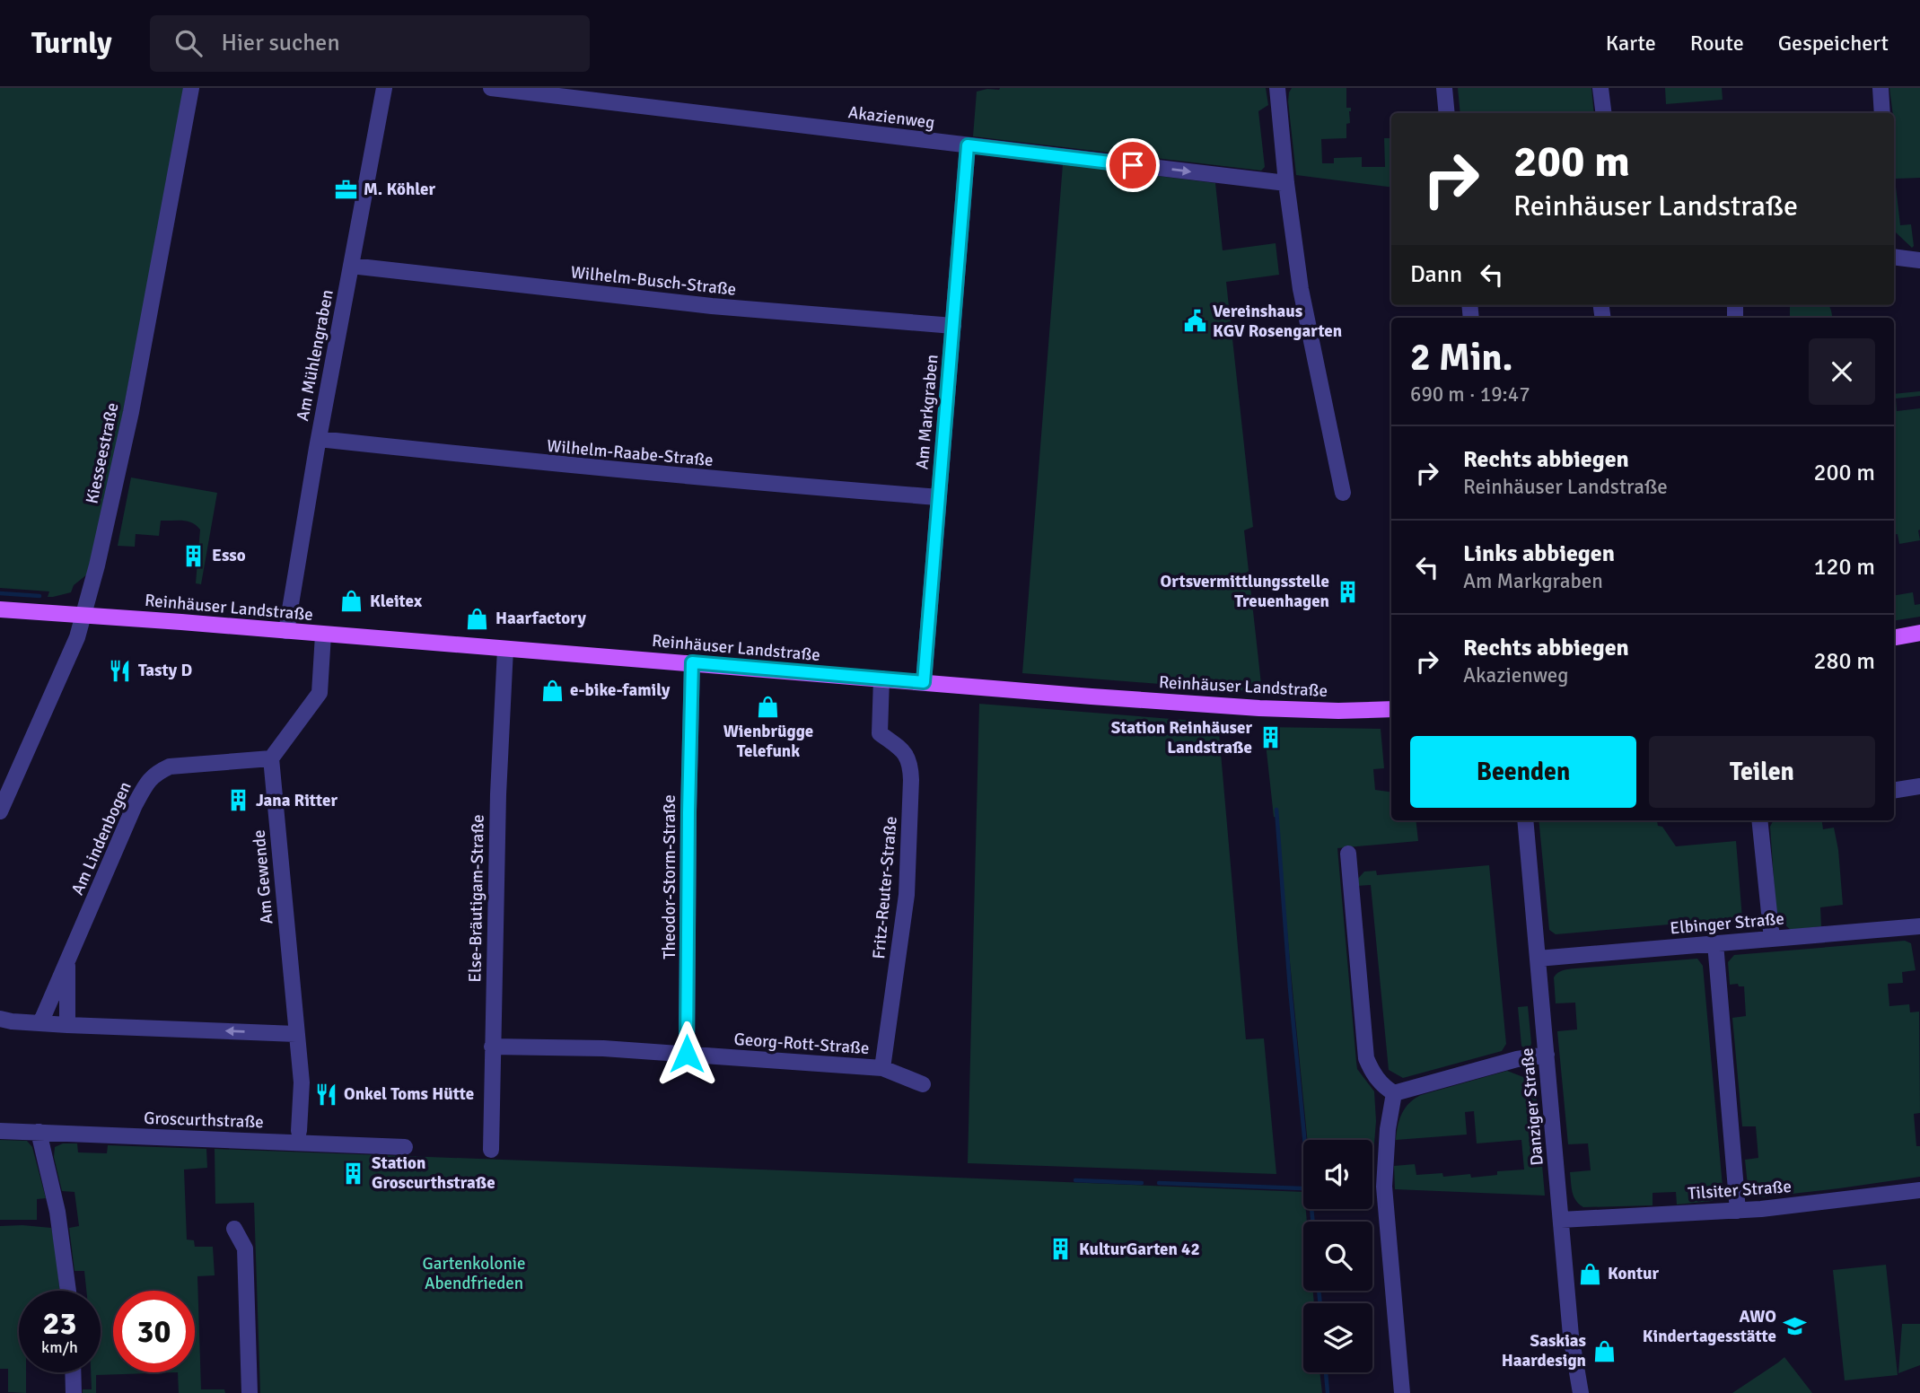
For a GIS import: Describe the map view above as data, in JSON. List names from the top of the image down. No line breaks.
{"streets":{"main road":["Reinhäuser Landstraße"],"street":["Akazienweg","Wilhelm-Busch-Straße","Am Mühlengraben","Am Markgraben","Kiesseestraße","Wilhelm-Raabe-Straße","Am Lindenbogen","Am Gewende","Theodor-Storm-Straße","Fritz-Reuter-Straße","Else-Bräutigam-Straße","Elbinger Straße","Georg-Rott-Straße","Danziger Straße","Groscurthstraße","Tilsiter Straße"]},"crossings":[["Akazienweg","Am Markgraben"],["Wilhelm-Busch-Straße","Am Mühlengraben"],["Wilhelm-Busch-Straße","Am Markgraben"],["Am Mühlengraben","Wilhelm-Raabe-Straße"],["Am Mühlengraben","Reinhäuser Landstraße"],["Am Markgraben","Wilhelm-Raabe-Straße"],["Am Markgraben","Reinhäuser Landstraße"],["Kiesseestraße","Reinhäuser Landstraße"],["Reinhäuser Landstraße","Theodor-Storm-Straße"],["Reinhäuser Landstraße","Fritz-Reuter-Straße"],["Reinhäuser Landstraße","Else-Bräutigam-Straße"],["Am Lindenbogen","Am Gewende"],["Theodor-Storm-Straße","Georg-Rott-Straße"],["Fritz-Reuter-Straße","Georg-Rott-Straße"],["Else-Bräutigam-Straße","Georg-Rott-Straße"],["Elbinger Straße","Danziger Straße"],["Danziger Straße","Tilsiter Straße"]],"one_way":["Akazienweg"],"parks":["Gartenkolonie Abendfrieden"],"places":{"office":["M. Köhler"],"public building":["Vereinshaus KGV Rosengarten"],"building":["Esso","Ortsvermittlungsstelle Treuenhagen","Station Reinhäuser Landstraße","Jana Ritter","Station Groscurthstraße","KulturGarten 42"],"shop":["Kleitex","Haarfactory","e-bike-family","Wienbrügge Telefunk","Kontur","Saskias Haardesign"],"restaurant":["Tasty D","Onkel Toms Hütte"],"school or university":["AWO Kindertagesstätte"]},"page":{"header":"Turnly","search":"Hier suchen","nav":["Karte","Route","Gespeichert"],"turn":["200 m","Reinhäuser Landstraße"],"then":"Dann","heading":["2 Min.","690 m · 19:47"],"list":[{"name":"Rechts abbiegen","note":"Reinhäuser Landstraße","value":"200 m"},{"name":"Links abbiegen","note":"Am Markgraben","value":"120 m"},{"name":"Rechts abbiegen","note":"Akazienweg","value":"280 m"}],"buttons":["Beenden","Teilen"],"speed":"23 km/h","limit":"30"}}
